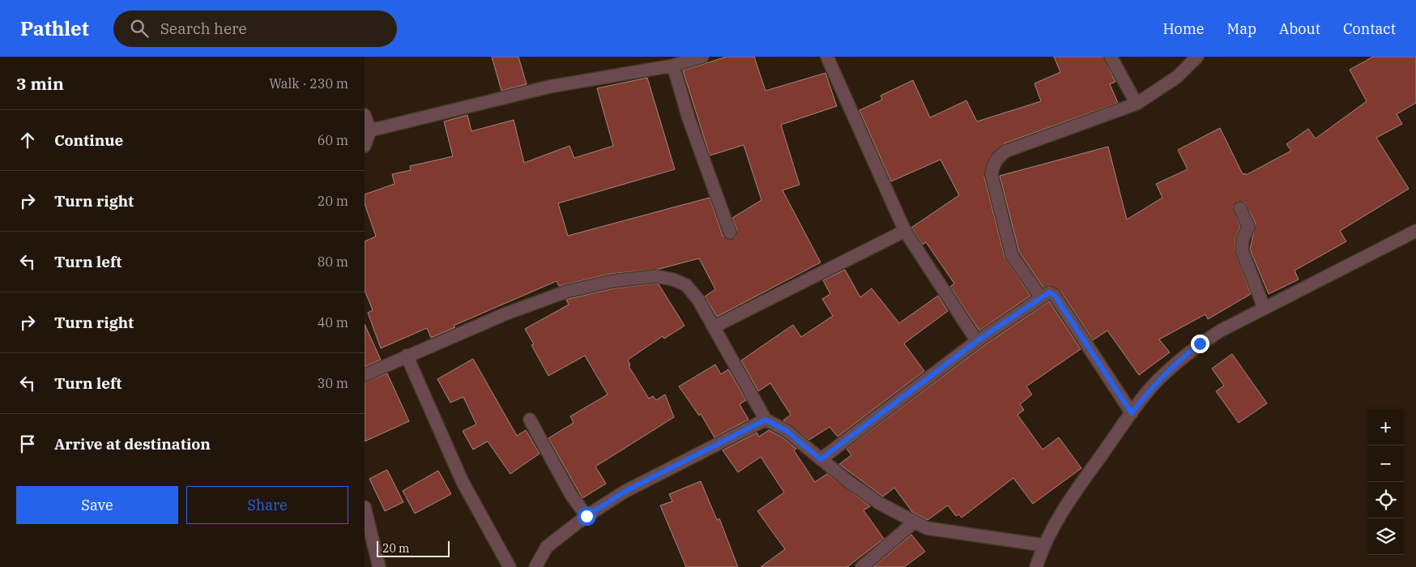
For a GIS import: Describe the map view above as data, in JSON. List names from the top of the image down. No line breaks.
{"scale_bar":"20 m","page":{"header":"Pathlet","search":"Search here","nav":["Home","Map","About","Contact"],"heading":["3 min","Walk · 230 m"],"list":[["Continue","60 m"],["Turn right","20 m"],["Turn left","80 m"],["Turn right","40 m"],["Turn left","30 m"],"Arrive at destination"],"map_buttons":["+","−"],"buttons":["Save","Share"],"scale":"20 m"}}
